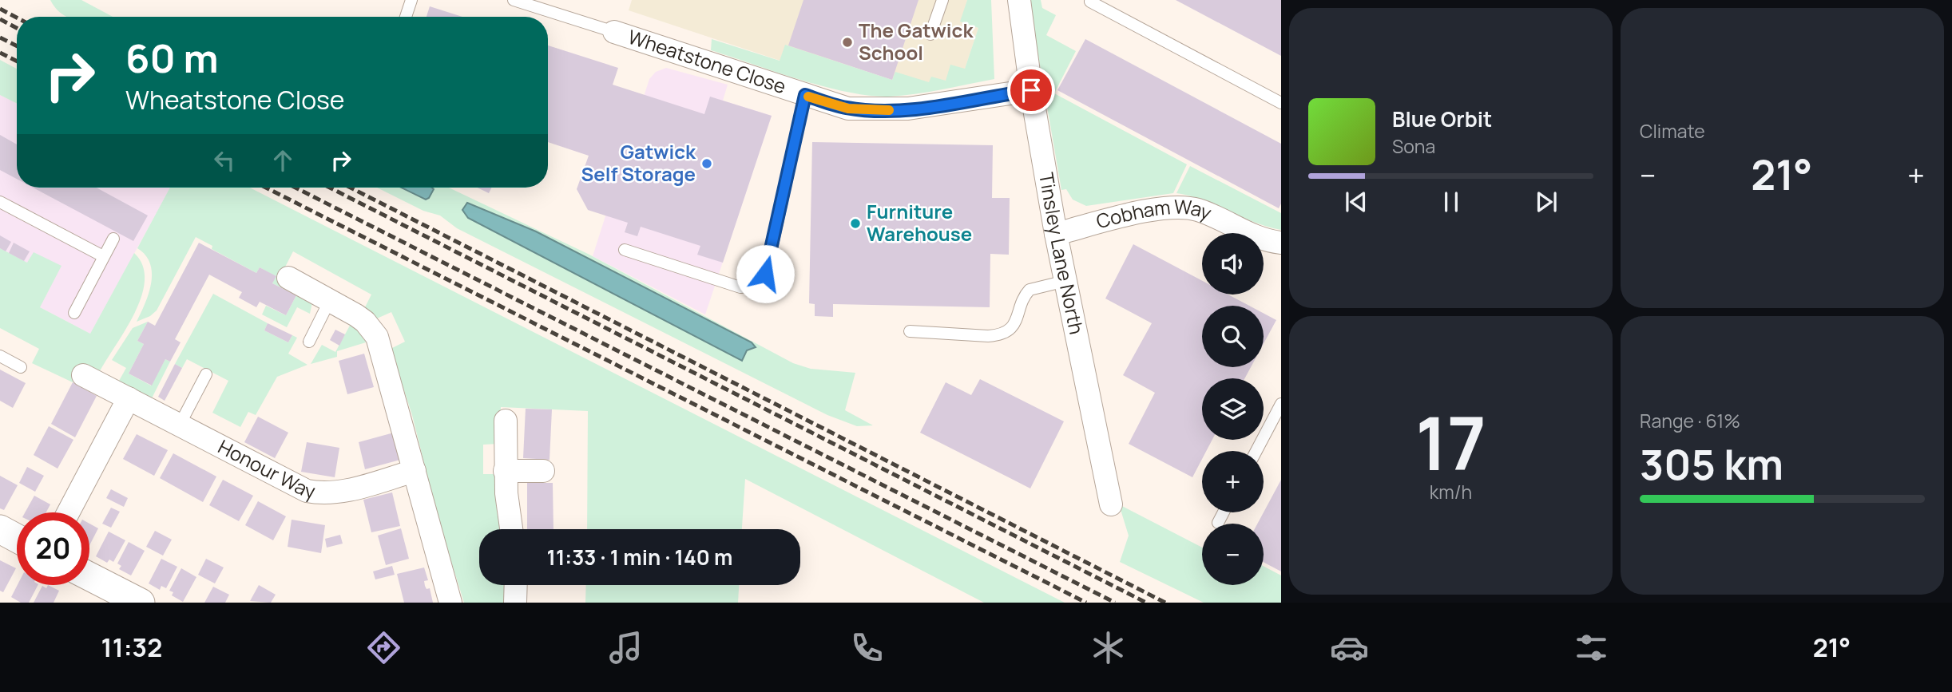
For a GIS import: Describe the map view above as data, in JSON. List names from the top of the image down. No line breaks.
{"streets":{"street":["Wheatstone Close","Cobham Way","Tinsley Lane North","Honour Way"]},"crossings":[["Wheatstone Close","Tinsley Lane North"],["Cobham Way","Tinsley Lane North"]],"places":["The Gatwick School","Gatwick Self Storage","Furniture Warehouse"],"page":{"tile":["Climate",["17","km/h"],["Range · 61%","305 km"]],"turn":["60 m","Wheatstone Close"],"song":["Blue Orbit","Sona"],"heat":["−","21°","+"],"map_buttons":["+","−"],"limit":"20","trip":"11:33 · 1 min · 140 m","tabs":["11:32","21°"]}}
